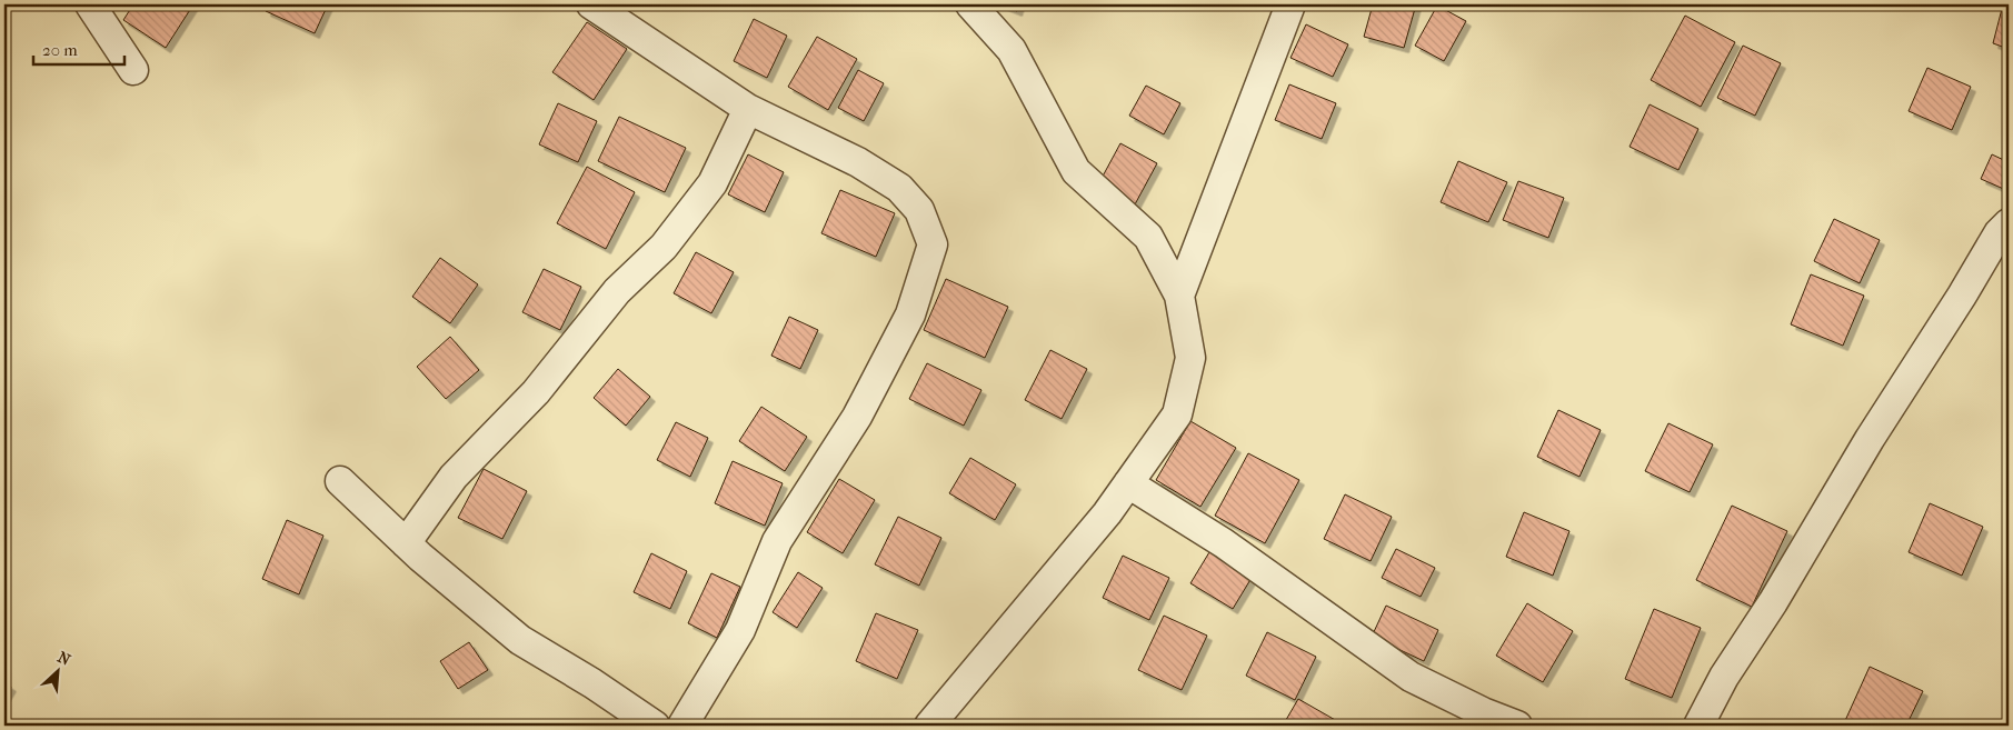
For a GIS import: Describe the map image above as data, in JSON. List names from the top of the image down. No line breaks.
{"scale_bar":"20 m","north":"top right"}
